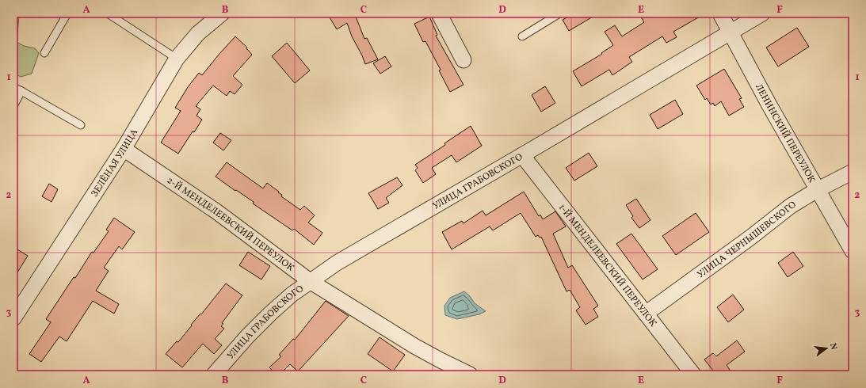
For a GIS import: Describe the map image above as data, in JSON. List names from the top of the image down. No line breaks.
{"streets":{"street":["ЛЕНИНСКИЙ ПЕРЕУЛОК","ЗЕЛЁНАЯ УЛИЦА","УЛИЦА ГРАБОВСКОГО","2-Й МЕНДЕЛЕЕВСКИЙ ПЕРЕУЛОК","УЛИЦА ЧЕРНЫШЕВСКОГО","1-Й МЕНДЕЛЕЕВСКИЙ ПЕРЕУЛОК"]},"crossings":[["ЛЕНИНСКИЙ ПЕРЕУЛОК","УЛИЦА ГРАБОВСКОГО"],["ЛЕНИНСКИЙ ПЕРЕУЛОК","УЛИЦА ЧЕРНЫШЕВСКОГО"],["ЗЕЛЁНАЯ УЛИЦА","2-Й МЕНДЕЛЕЕВСКИЙ ПЕРЕУЛОК"],["УЛИЦА ГРАБОВСКОГО","2-Й МЕНДЕЛЕЕВСКИЙ ПЕРЕУЛОК"],["УЛИЦА ГРАБОВСКОГО","1-Й МЕНДЕЛЕЕВСКИЙ ПЕРЕУЛОК"],["УЛИЦА ЧЕРНЫШЕВСКОГО","1-Й МЕНДЕЛЕЕВСКИЙ ПЕРЕУЛОК"]],"north":"right","grid":{"columns":["A","B","C","D","E","F"],"rows":["1","2","3"]}}
